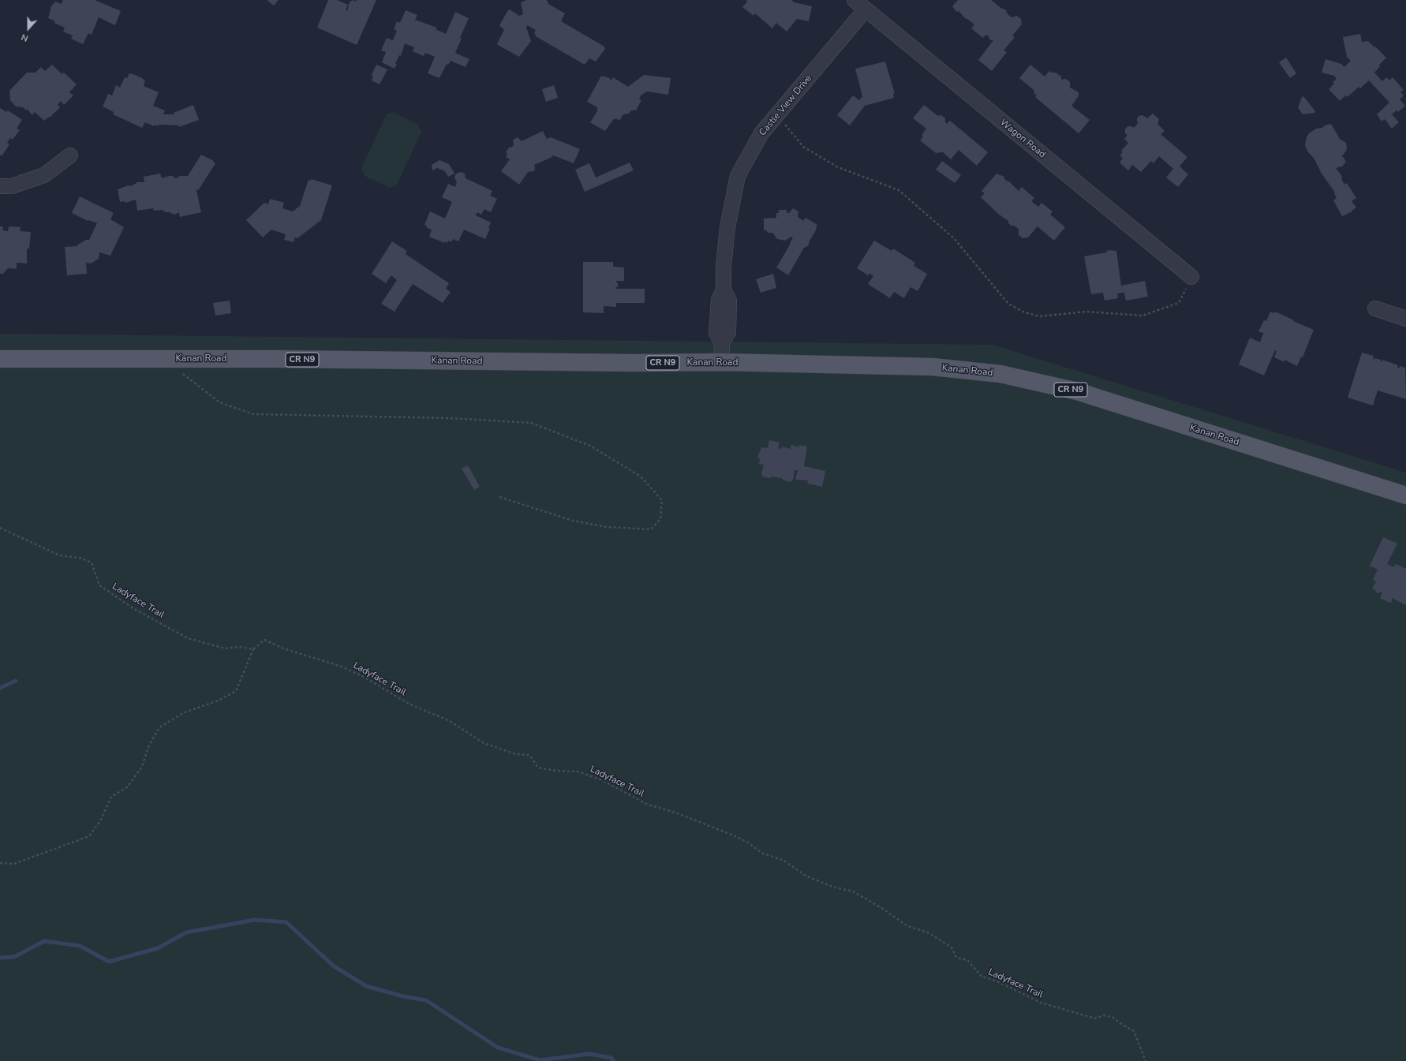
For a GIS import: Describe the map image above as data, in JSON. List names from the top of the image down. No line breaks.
{"streets":{"main road":["Kanan Road","CR N9"],"street":["Castle View Drive","Wagon Road"],"path":["Ladyface Trail"]},"crossings":[["Castle View Drive","Wagon Road"],["Castle View Drive","Kanan Road"]],"north":"bottom"}
